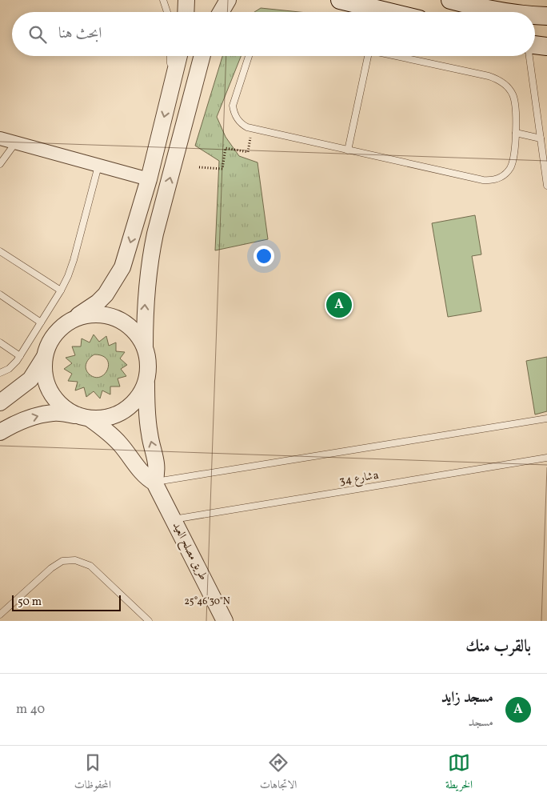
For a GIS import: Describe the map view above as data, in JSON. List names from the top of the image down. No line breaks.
{"streets":{"street":["طريق مصلح العيد"],"lane":["شارع 34a"]},"crossings":[["شارع 34a","طريق مصلح العيد"]],"scale_bar":"50 m","page":{"search":"ابحث هنا","pins":"A","scale":"50 m","heading":"بالقرب منك","list":[{"mark":"A","name":"مسجد زايد","note":"مسجد","value":"40 m"}],"nav":["الخريطة","الاتجاهات","المحفوظات"]},"coordinates":["25°46'30\"N"]}
